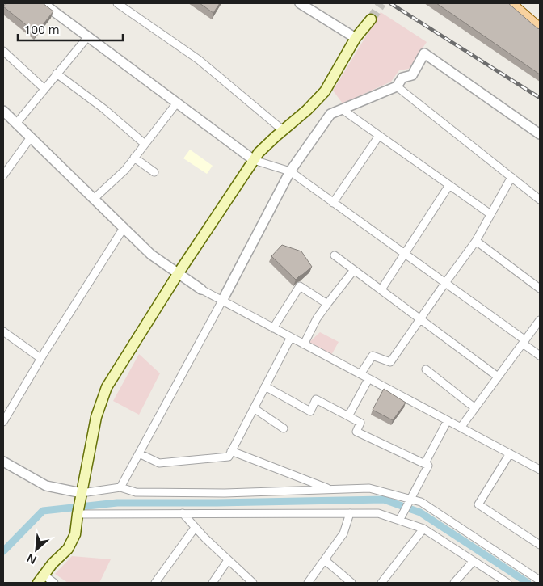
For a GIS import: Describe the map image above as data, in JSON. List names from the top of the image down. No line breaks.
{"scale_bar":"100 m","north":"bottom left"}
